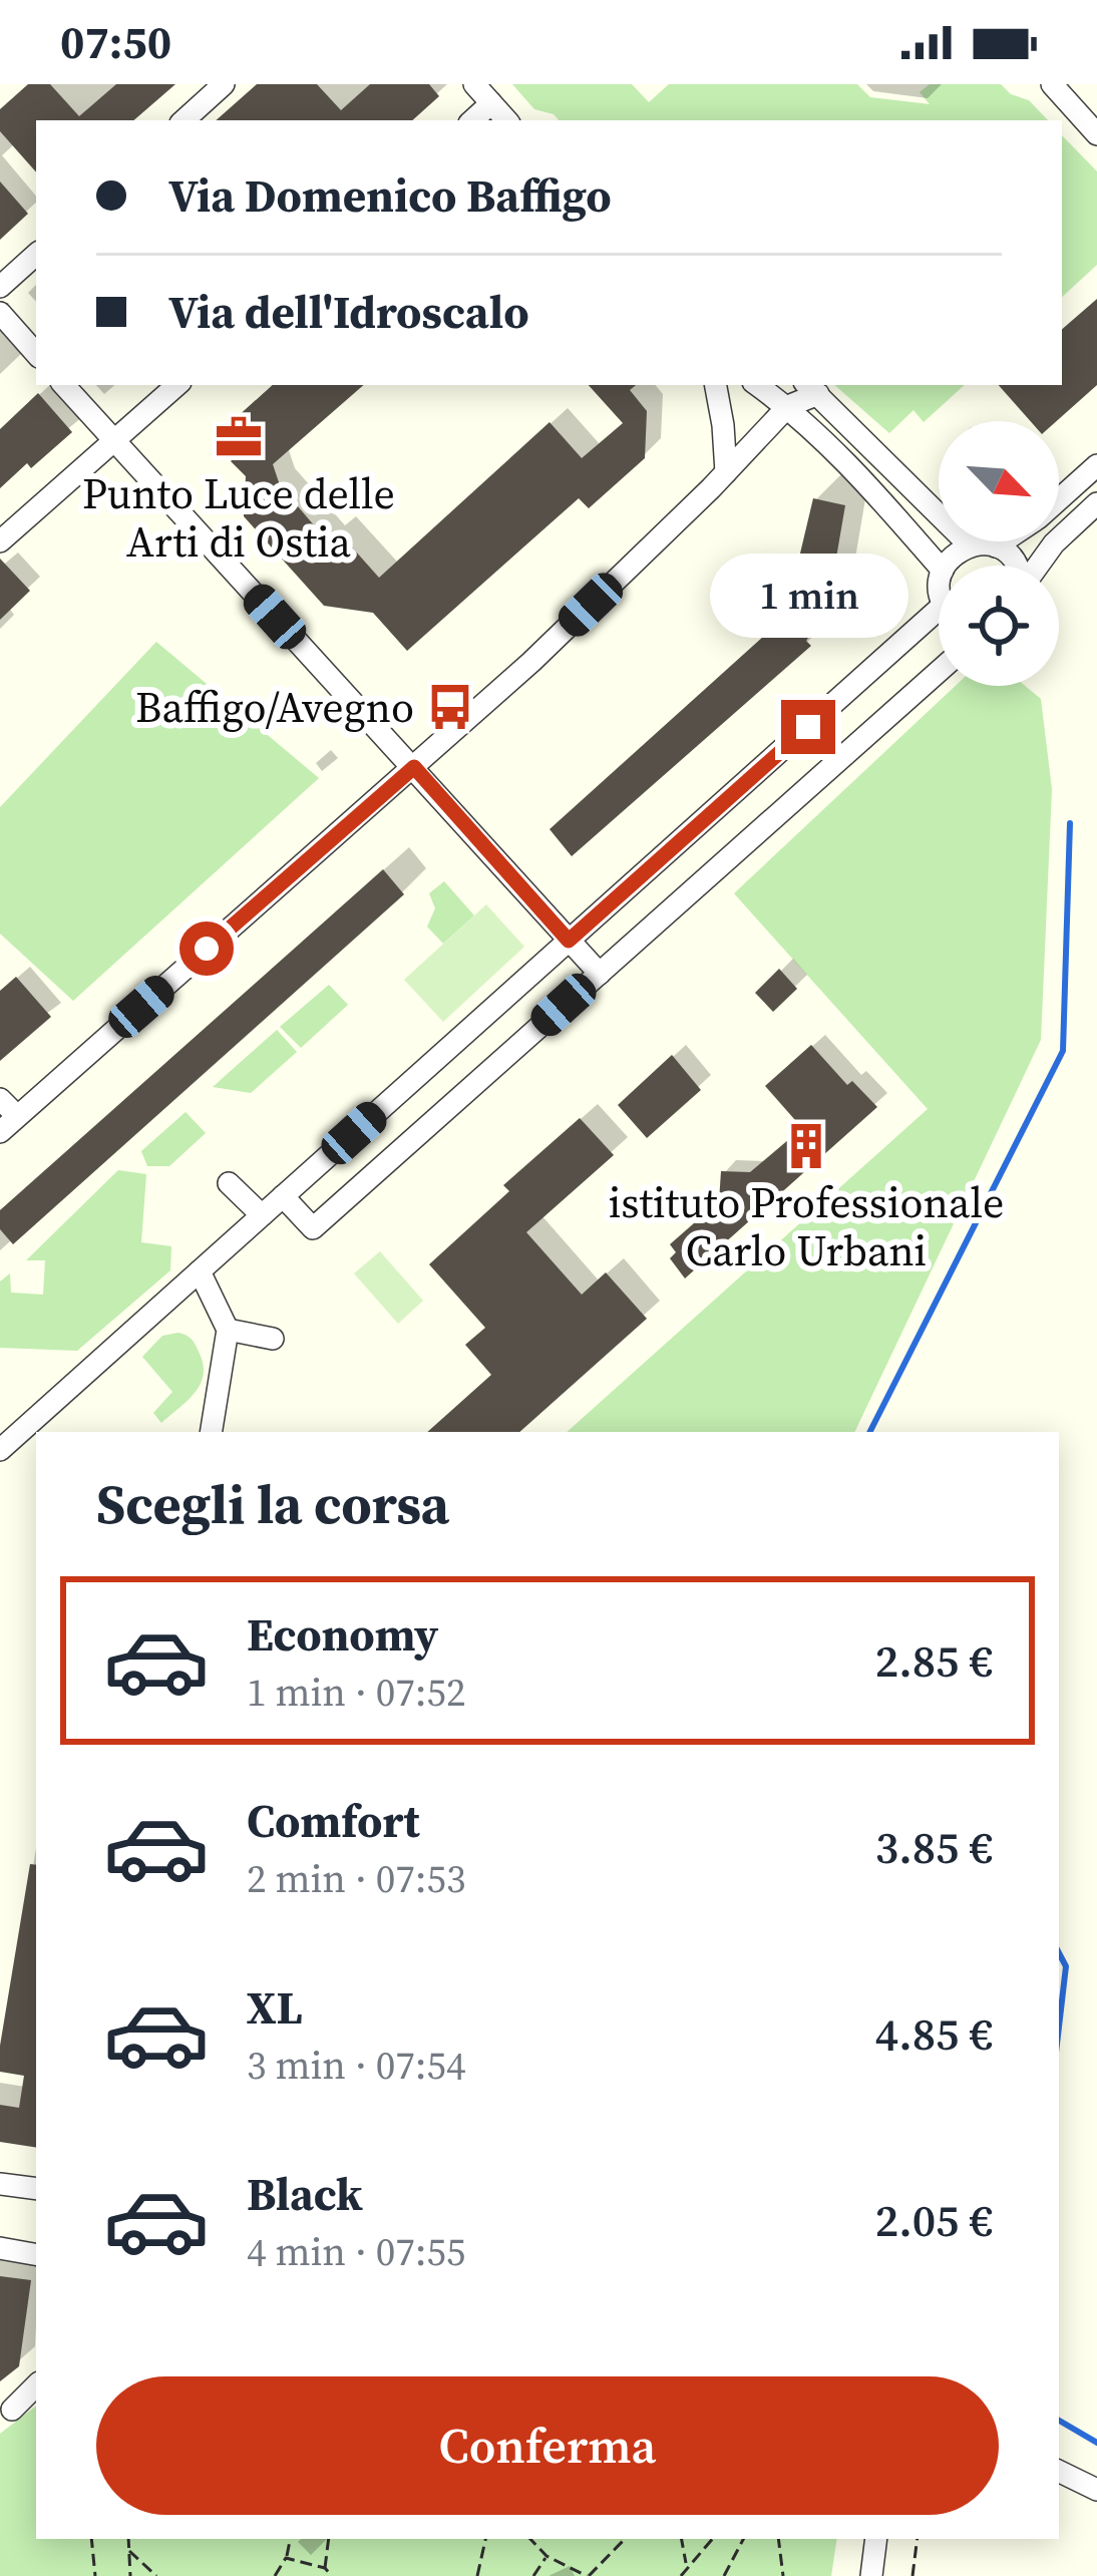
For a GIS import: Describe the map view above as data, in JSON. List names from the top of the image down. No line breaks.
{"places":{"office":["Punto Luce delle Arti di Ostia"],"bus stop":["Baffigo/Avegno"],"building":["istituto Professionale Carlo Urbani"]},"north":"bottom right","page":{"status":"07:50","banner":["Via Domenico Baffigo","Via dell'Idroscalo"],"bubble":"1 min","heading":"Scegli la corsa","list":[{"name":"Economy","note":"1 min · 07:52","value":"2.85 €"},{"name":"Comfort","note":"2 min · 07:53","value":"3.85 €"},{"name":"XL","note":"3 min · 07:54","value":"4.85 €"},{"name":"Black","note":"4 min · 07:55","value":"2.05 €"}],"buttons":"Conferma"}}
